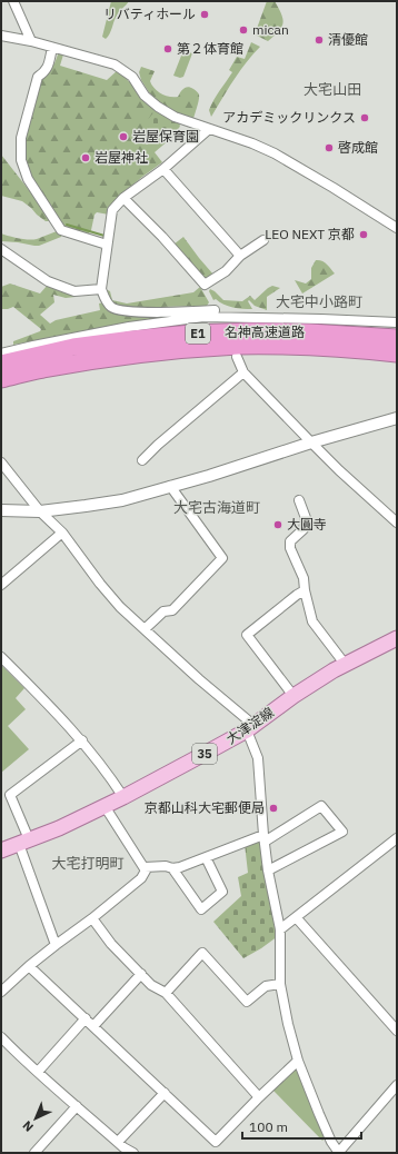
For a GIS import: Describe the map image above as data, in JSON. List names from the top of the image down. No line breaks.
{"streets":{"highway":["名神高速道路","E1"],"main road":["大津淀線","35"]},"districts":["大宅山田","大宅中小路町","大宅古海道町","大宅打明町"],"places":["リバティホール","mican","清優館","第２体育館","アカデミックリンクス","岩屋保育園","啓成館","岩屋神社","LEO NEXT 京都","大圓寺","京都山科大宅郵便局"],"scale_bar":"100 m","north":"bottom left"}
